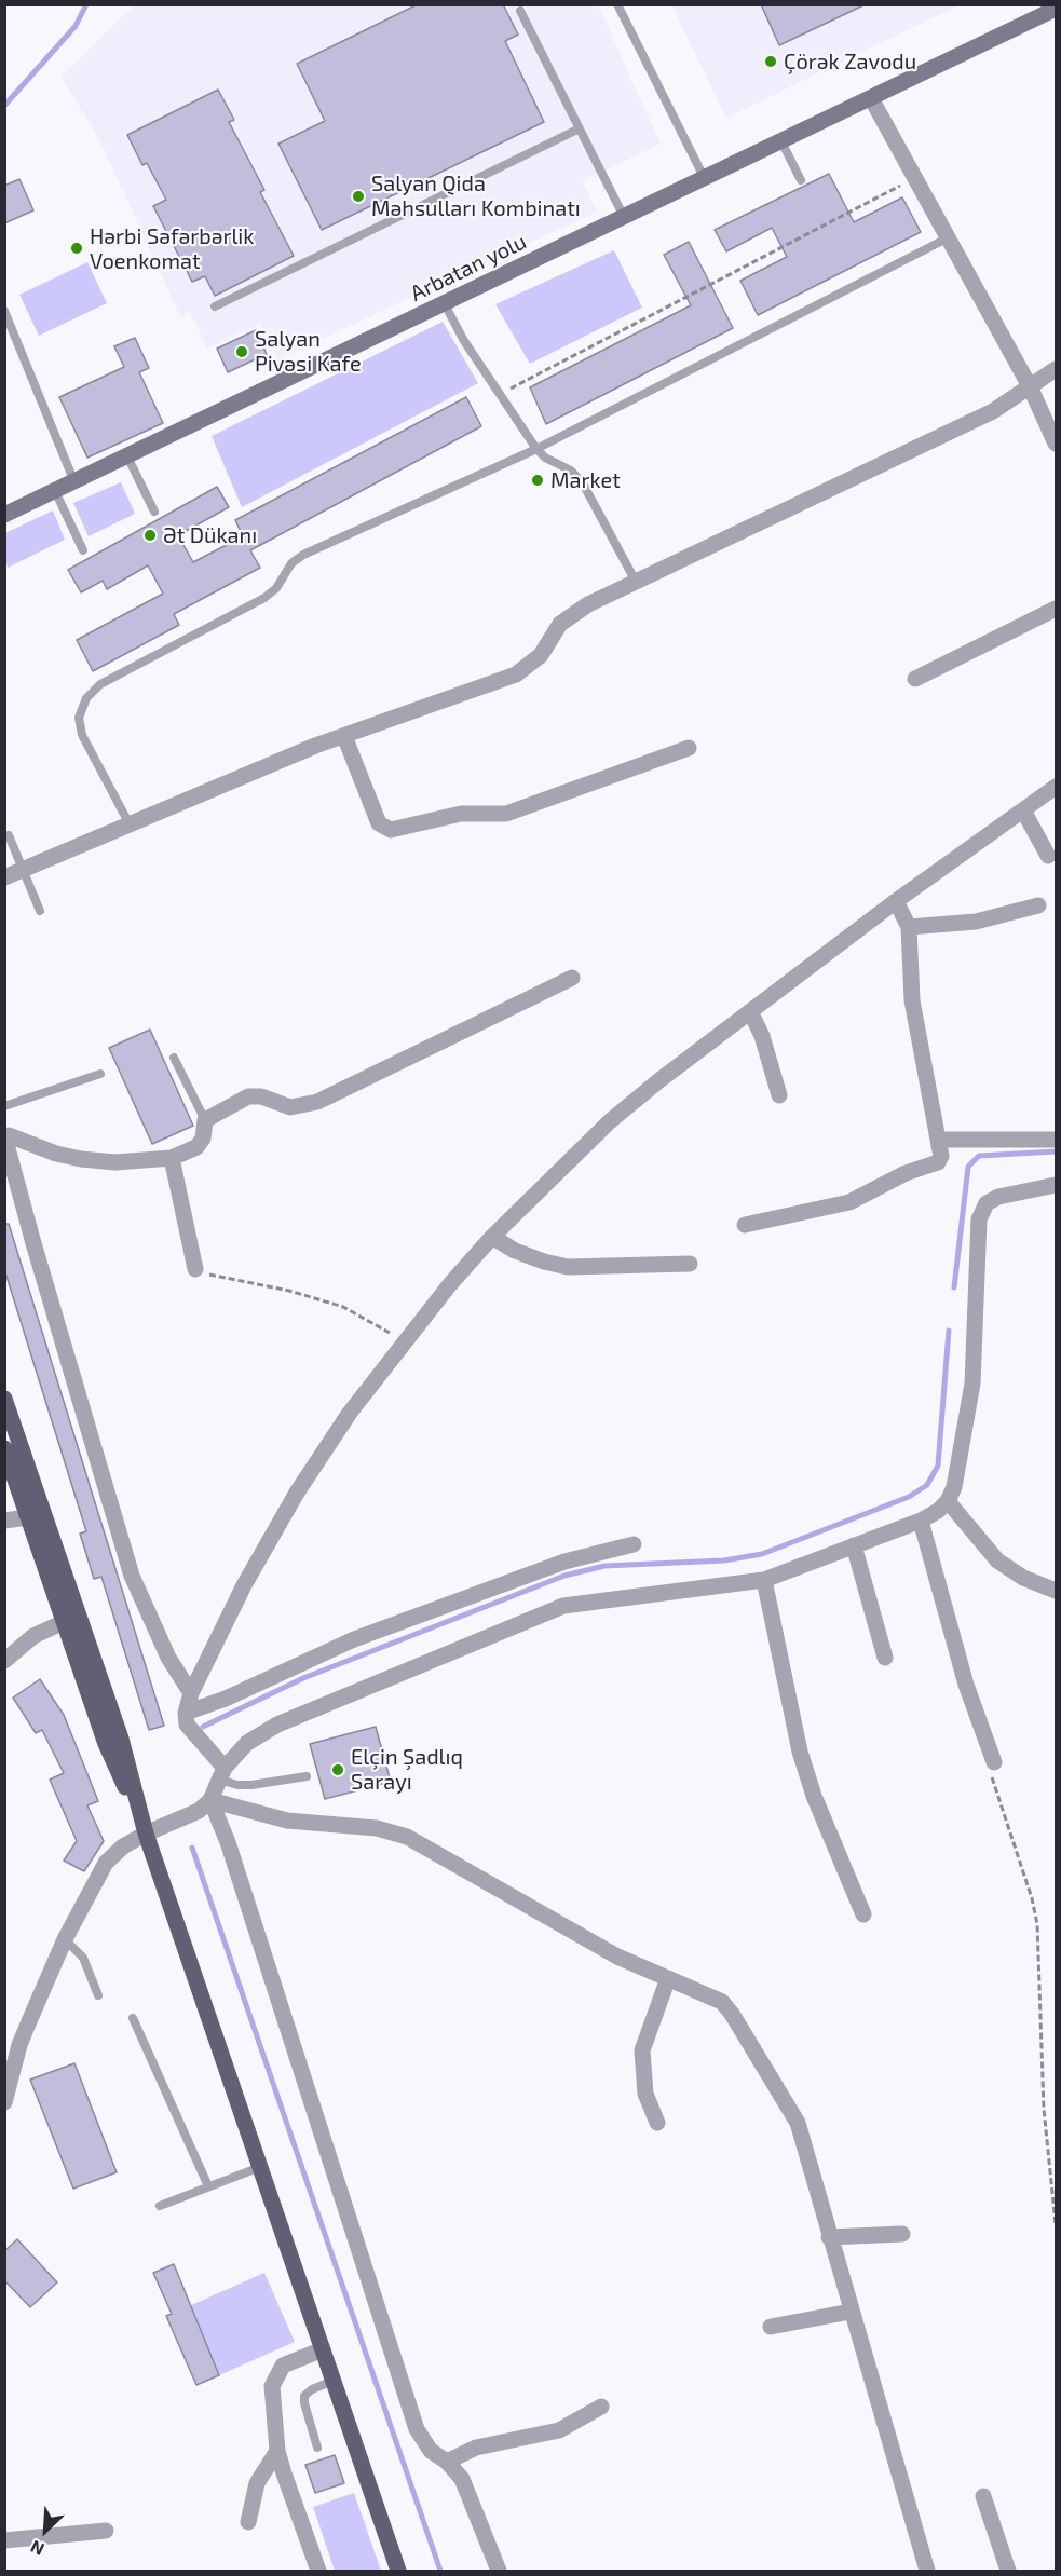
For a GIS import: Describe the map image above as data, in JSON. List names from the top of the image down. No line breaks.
{"streets":{"main road":["Arbatan yolu"]},"places":["Çörək Zavodu","Salyan Qida Məhsulları Kombinatı","Hərbi Səfərbərlik Voenkomat","Salyan Pivəsi Kafe","Market","Ət Dükanı","Elçin Şadlıq Sarayı"],"north":"bottom left"}
